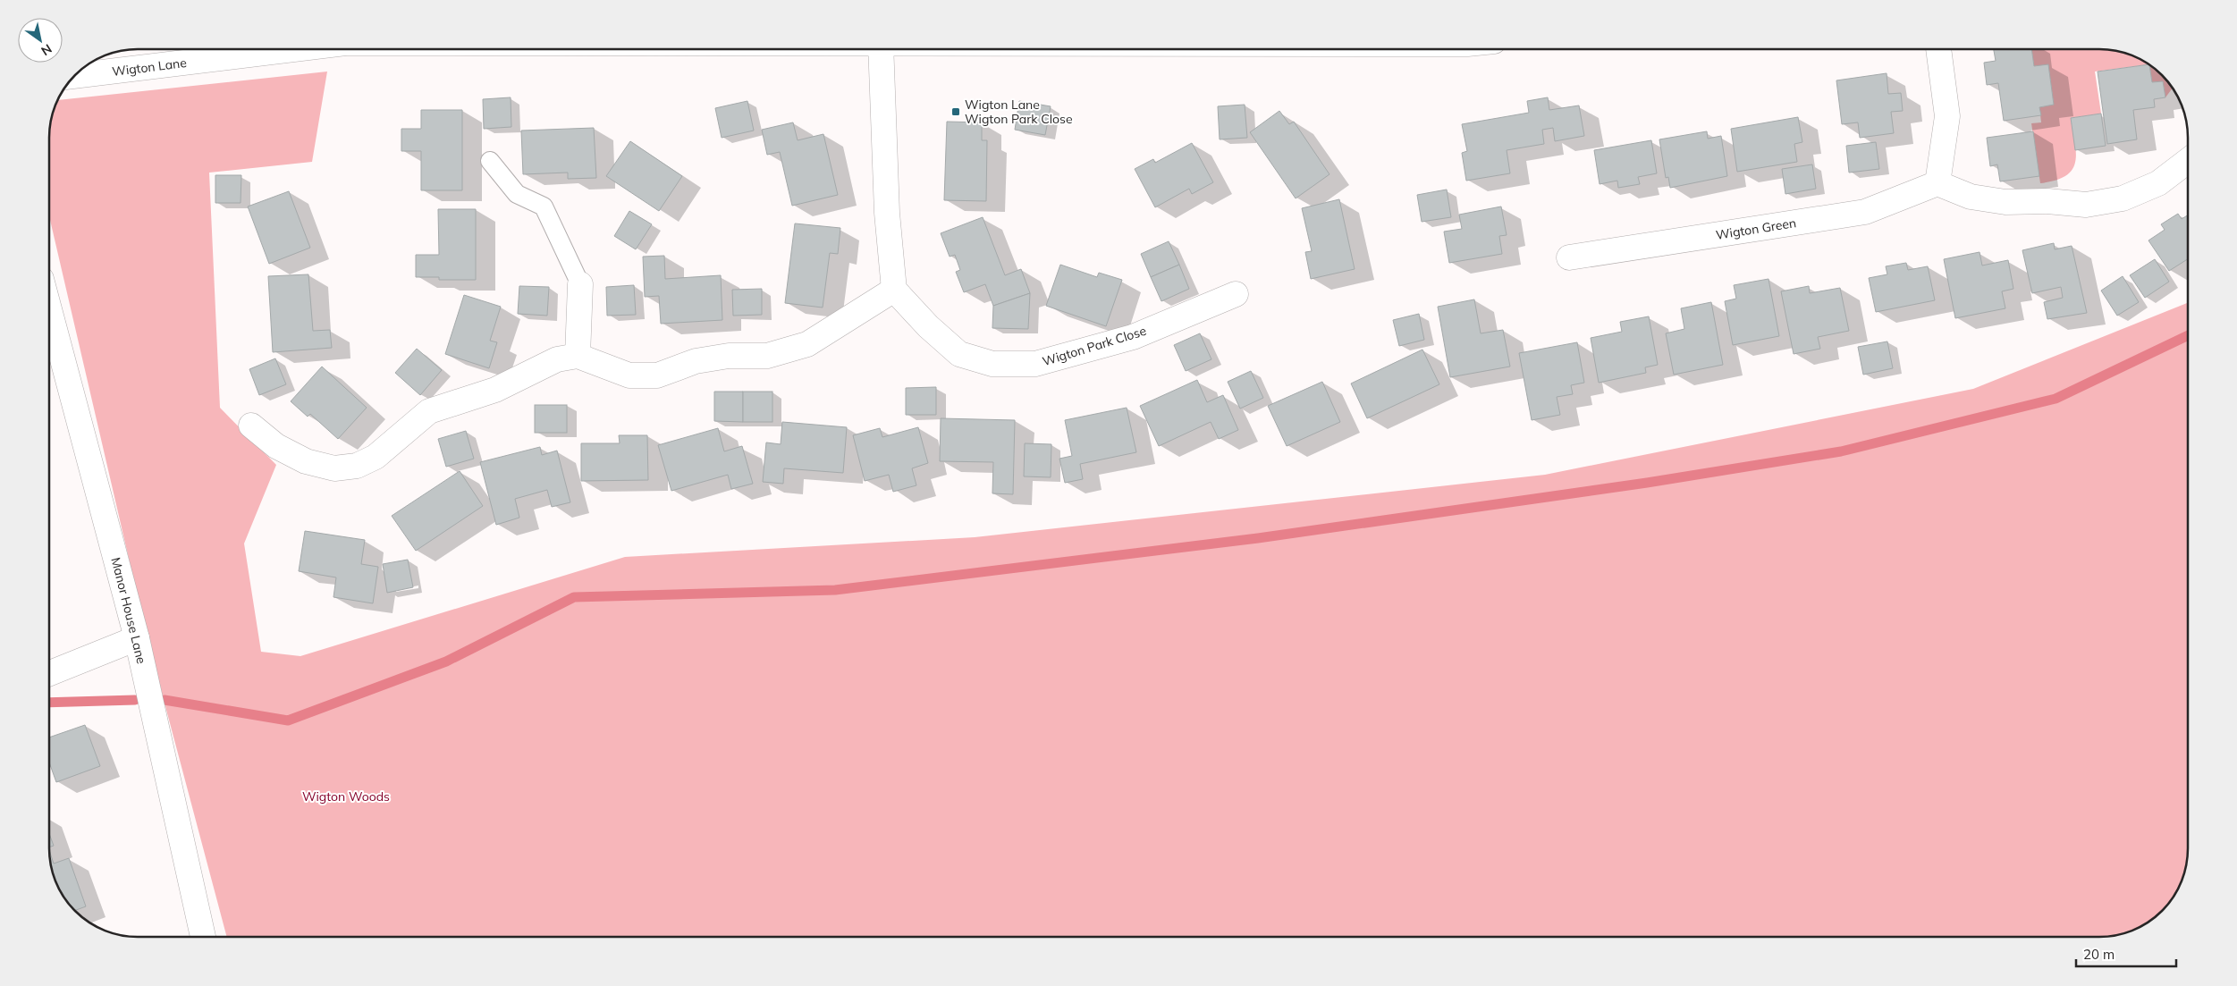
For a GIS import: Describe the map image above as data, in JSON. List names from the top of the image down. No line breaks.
{"streets":{"street":["Wigton Lane","Wigton Green","Wigton Park Close","Manor House Lane"]},"parks":["Wigton Woods"],"places":{"transit":["Wigton Lane Wigton Park Close"]},"scale_bar":"20 m","north":"bottom right"}
